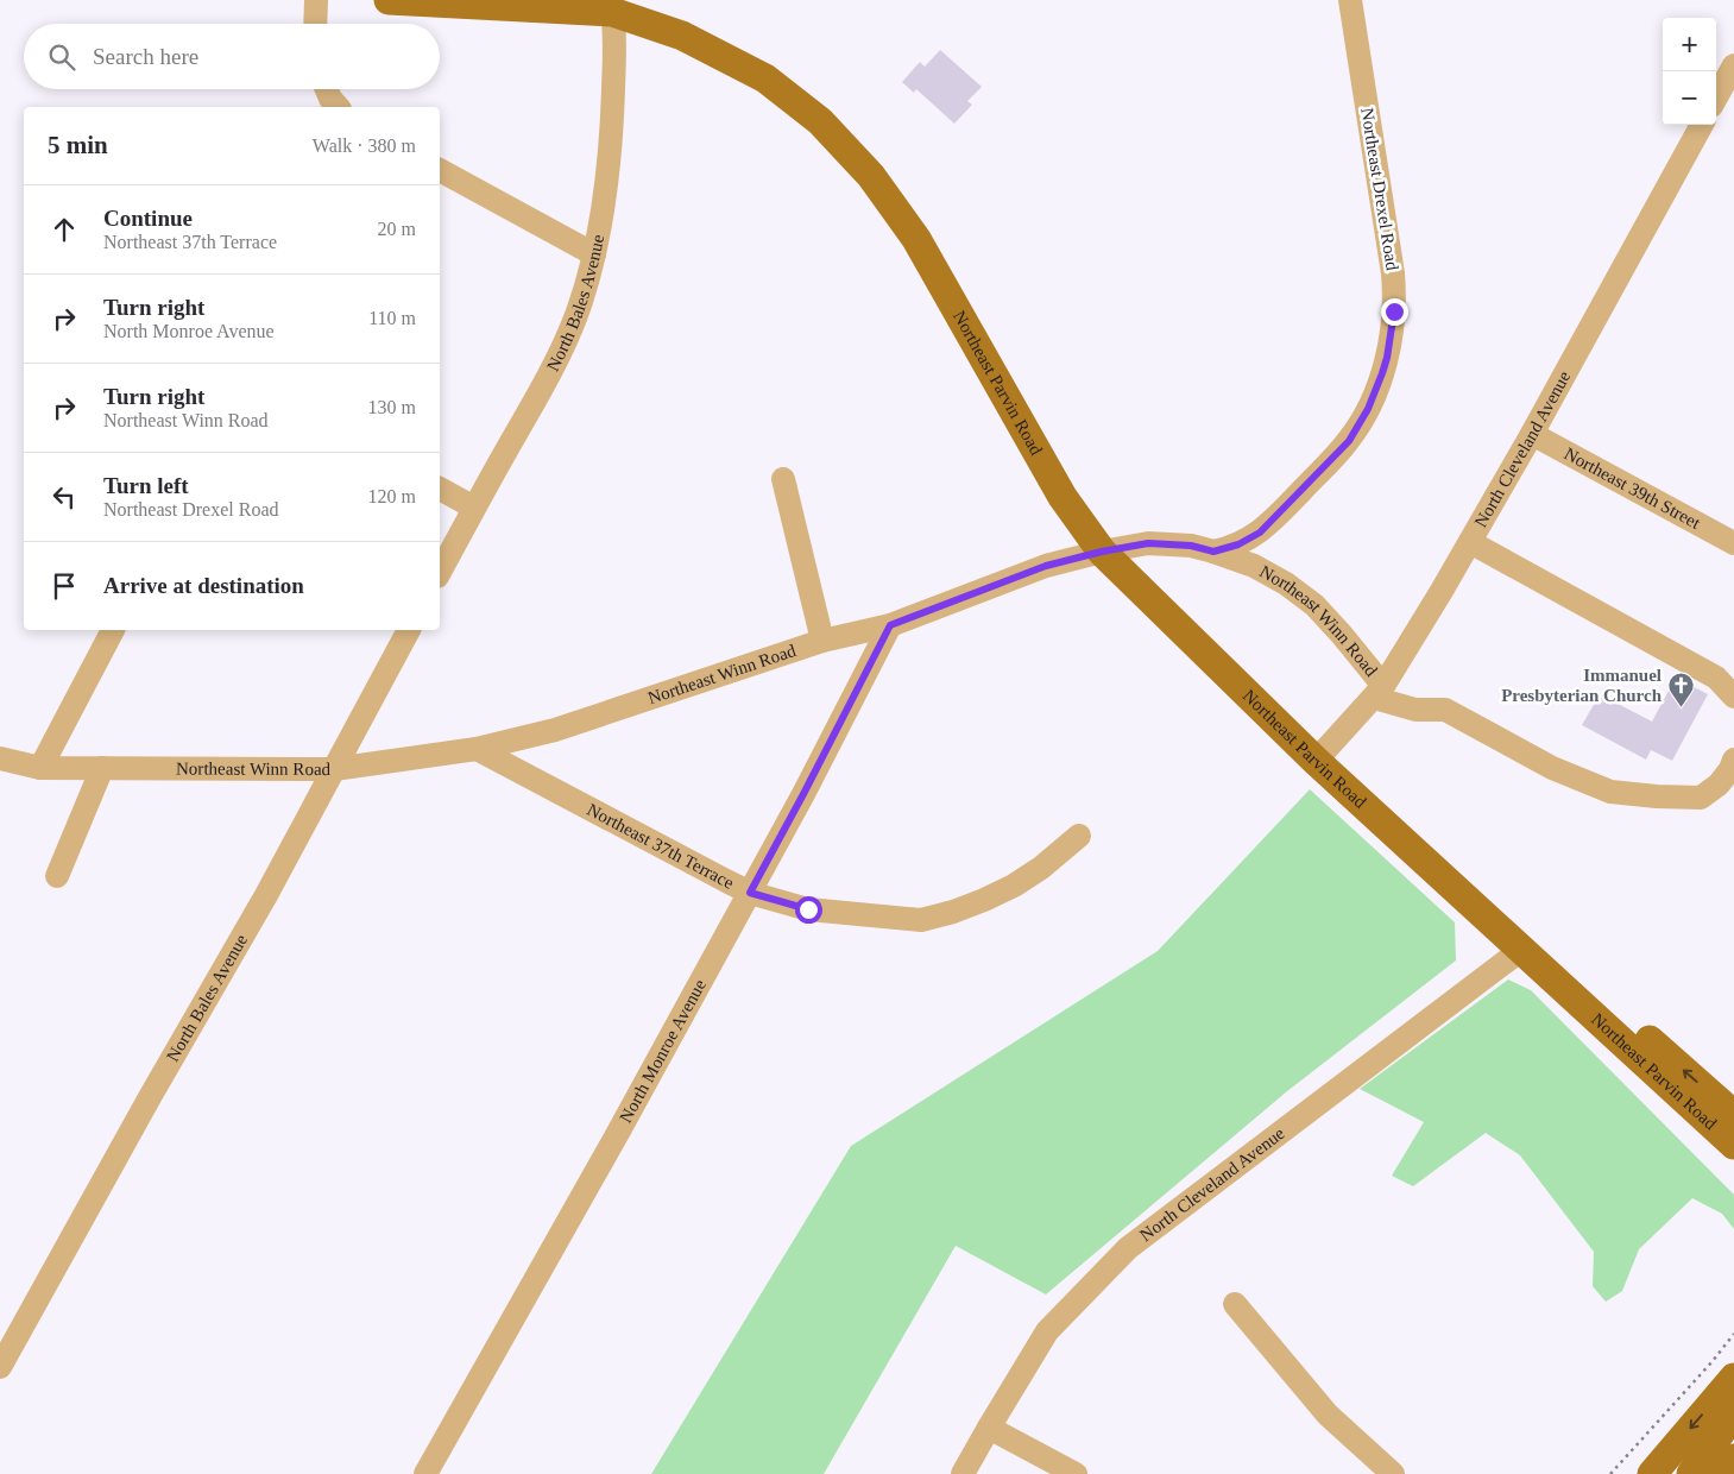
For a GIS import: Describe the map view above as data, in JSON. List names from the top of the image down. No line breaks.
{"streets":{"main road":["Northeast Parvin Road"],"street":["Northeast Drexel Road","North Bales Avenue","North Cleveland Avenue","Northeast 39th Street","Northeast Winn Road","Northeast 37th Terrace","North Monroe Avenue"]},"crossings":[["Northeast Drexel Road","Northeast Winn Road"],["North Bales Avenue","Northeast Parvin Road"],["North Bales Avenue","Northeast Winn Road"],["Northeast Parvin Road","North Cleveland Avenue"],["Northeast Parvin Road","Northeast Winn Road"],["North Cleveland Avenue","Northeast 39th Street"],["North Cleveland Avenue","Northeast Winn Road"],["Northeast Winn Road","Northeast 37th Terrace"],["Northeast Winn Road","North Monroe Avenue"],["Northeast 37th Terrace","North Monroe Avenue"]],"places":{"church":["Immanuel Presbyterian Church"]},"page":{"map_buttons":["+","−"],"search":"Search here","heading":["5 min","Walk · 380 m"],"list":[["Continue","Northeast 37th Terrace","20 m"],["Turn right","North Monroe Avenue","110 m"],["Turn right","Northeast Winn Road","130 m"],["Turn left","Northeast Drexel Road","120 m"],"Arrive at destination"]}}
